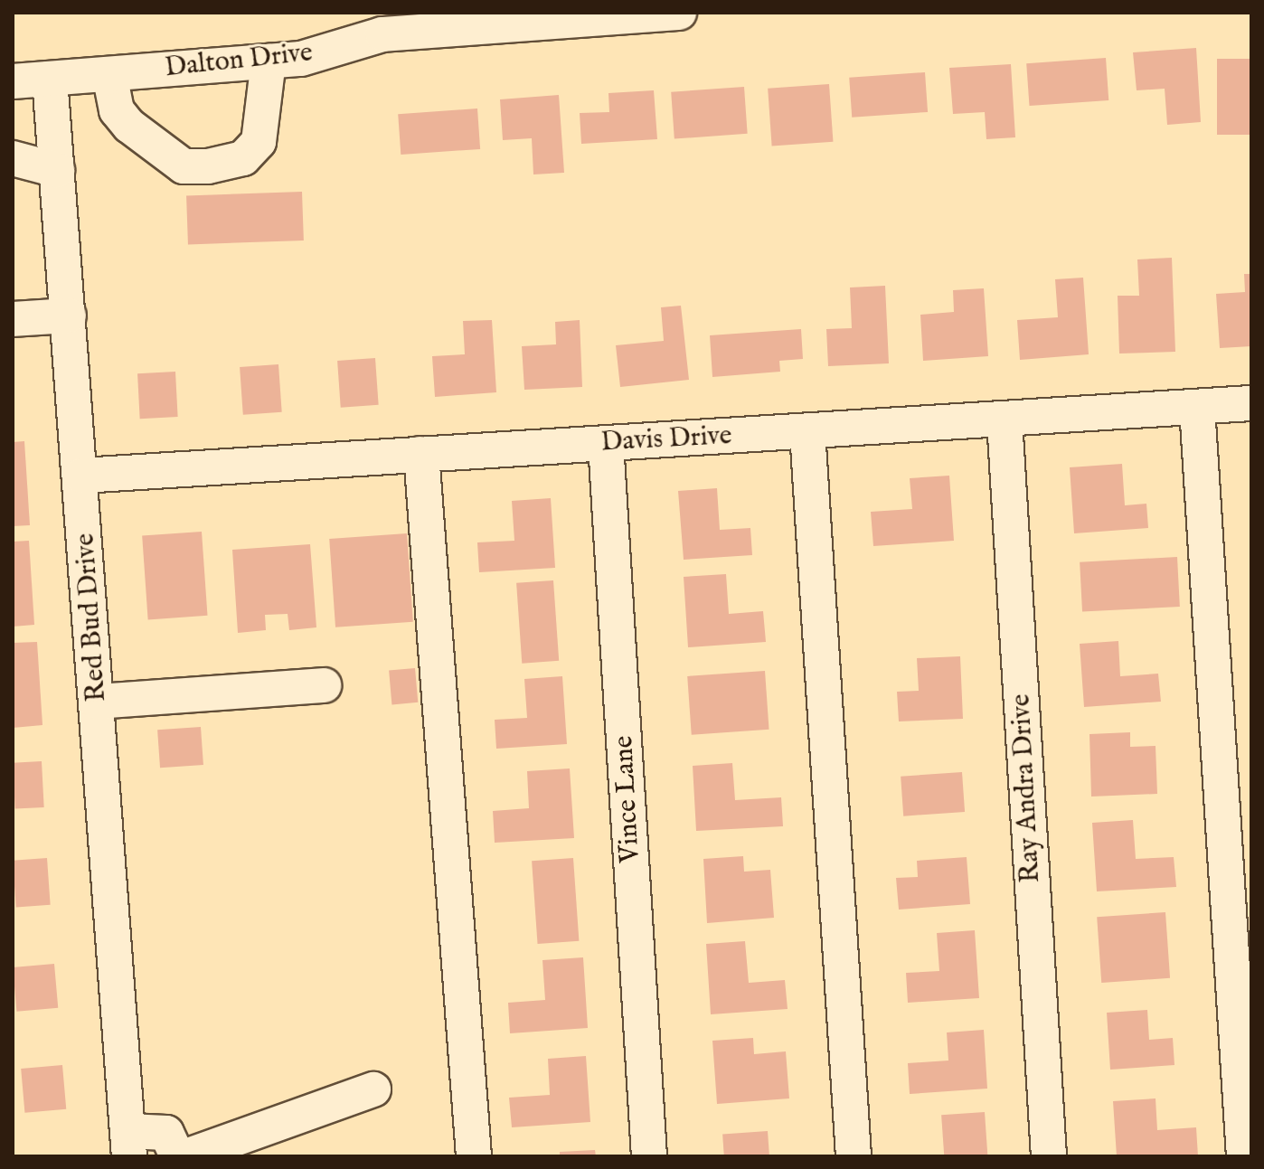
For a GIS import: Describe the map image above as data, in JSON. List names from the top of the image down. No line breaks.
{"streets":{"street":["Dalton Drive","Davis Drive","Red Bud Drive","Ray Andra Drive","Vince Lane"]},"crossings":[["Dalton Drive","Red Bud Drive"],["Davis Drive","Red Bud Drive"],["Davis Drive","Ray Andra Drive"],["Davis Drive","Vince Lane"]]}
